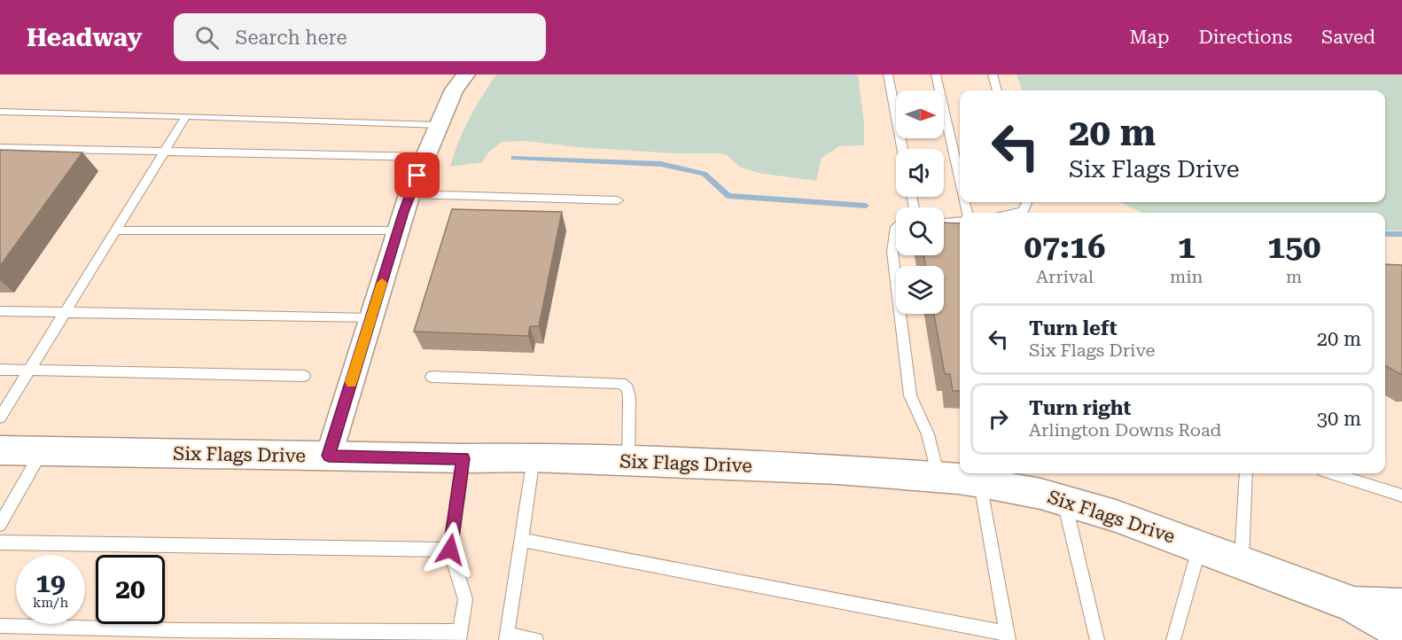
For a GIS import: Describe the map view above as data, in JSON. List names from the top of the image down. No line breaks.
{"streets":{"street":["Six Flags Drive"]},"north":"right","page":{"header":"Headway","search":"Search here","nav":["Map","Directions","Saved"],"turn":["20 m","Six Flags Drive"],"eta":["07:16","Arrival","1","min","150","m"],"list":[{"name":"Turn left","note":"Six Flags Drive","value":"20 m"},{"name":"Turn right","note":"Arlington Downs Road","value":"30 m"}],"speed":"19 km/h","limit":"20"}}
